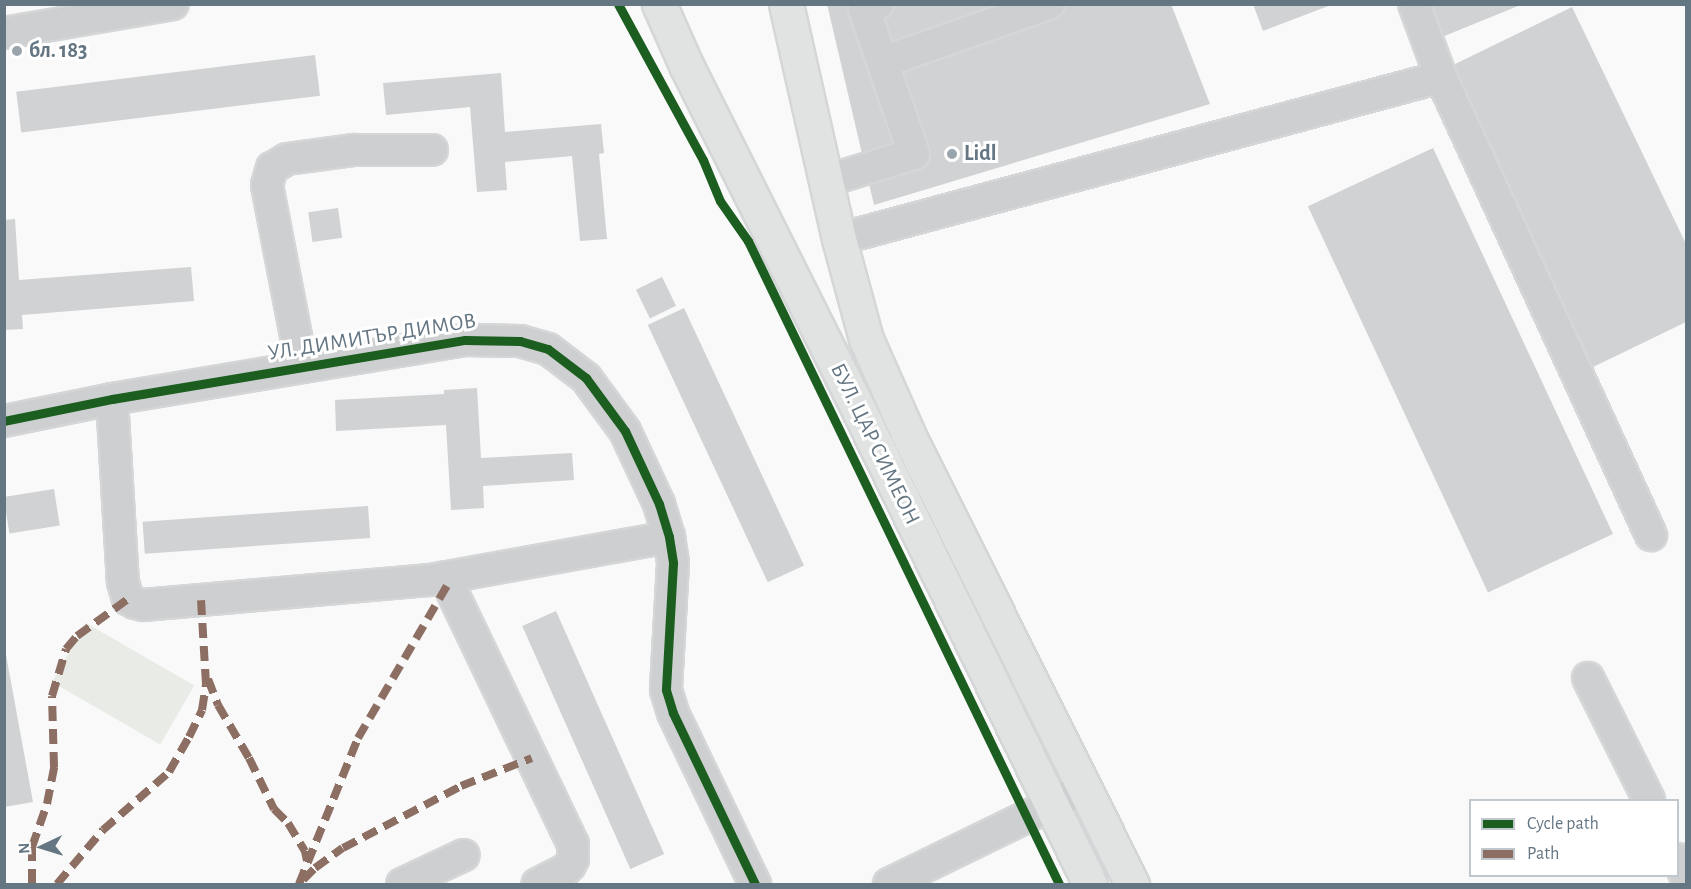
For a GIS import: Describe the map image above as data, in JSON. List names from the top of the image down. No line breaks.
{"streets":{"main road":["БУЛ. ЦАР СИМЕОН"],"street":["УЛ. ДИМИТЪР ДИМОВ"]},"places":["бл. 183","Lidl"],"legend":["Cycle path","Path"],"north":"left"}
